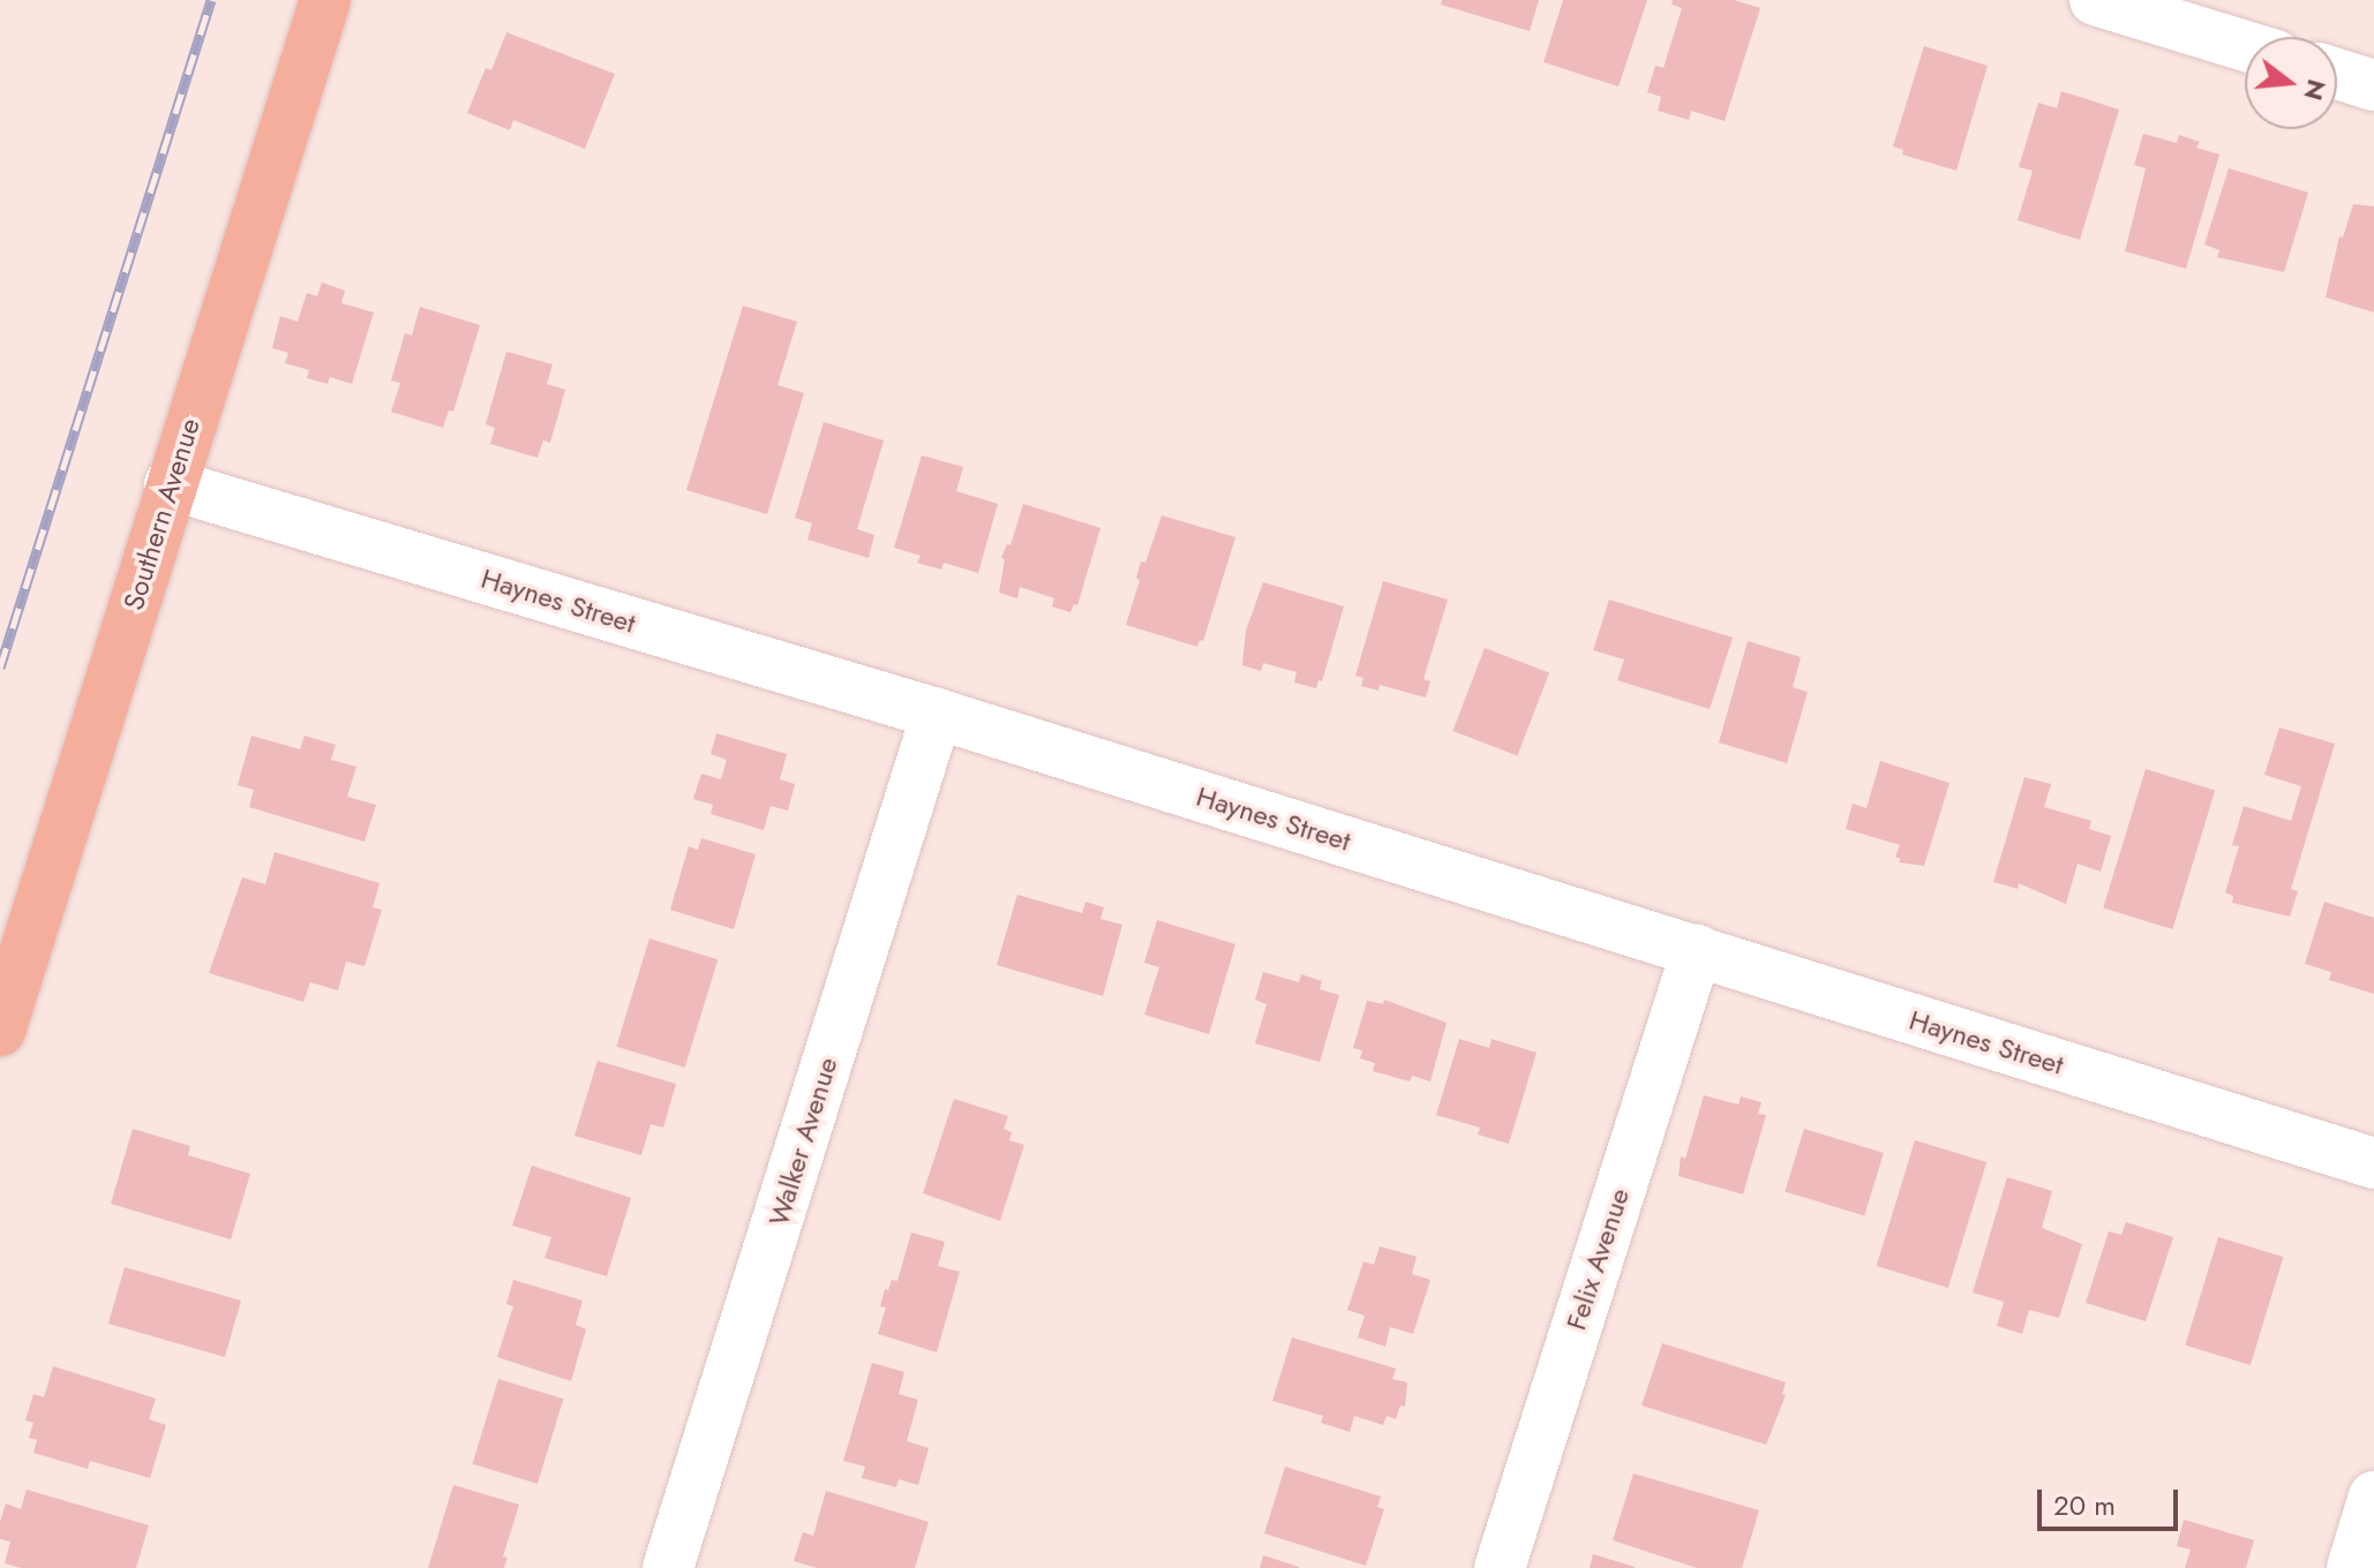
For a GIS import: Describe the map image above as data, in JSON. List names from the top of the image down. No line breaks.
{"streets":{"main road":["Southern Avenue"],"street":["Haynes Street","Walker Avenue","Felix Avenue"]},"crossings":[["Southern Avenue","Haynes Street"],["Haynes Street","Walker Avenue"],["Haynes Street","Felix Avenue"]],"scale_bar":"20 m","north":"right"}
